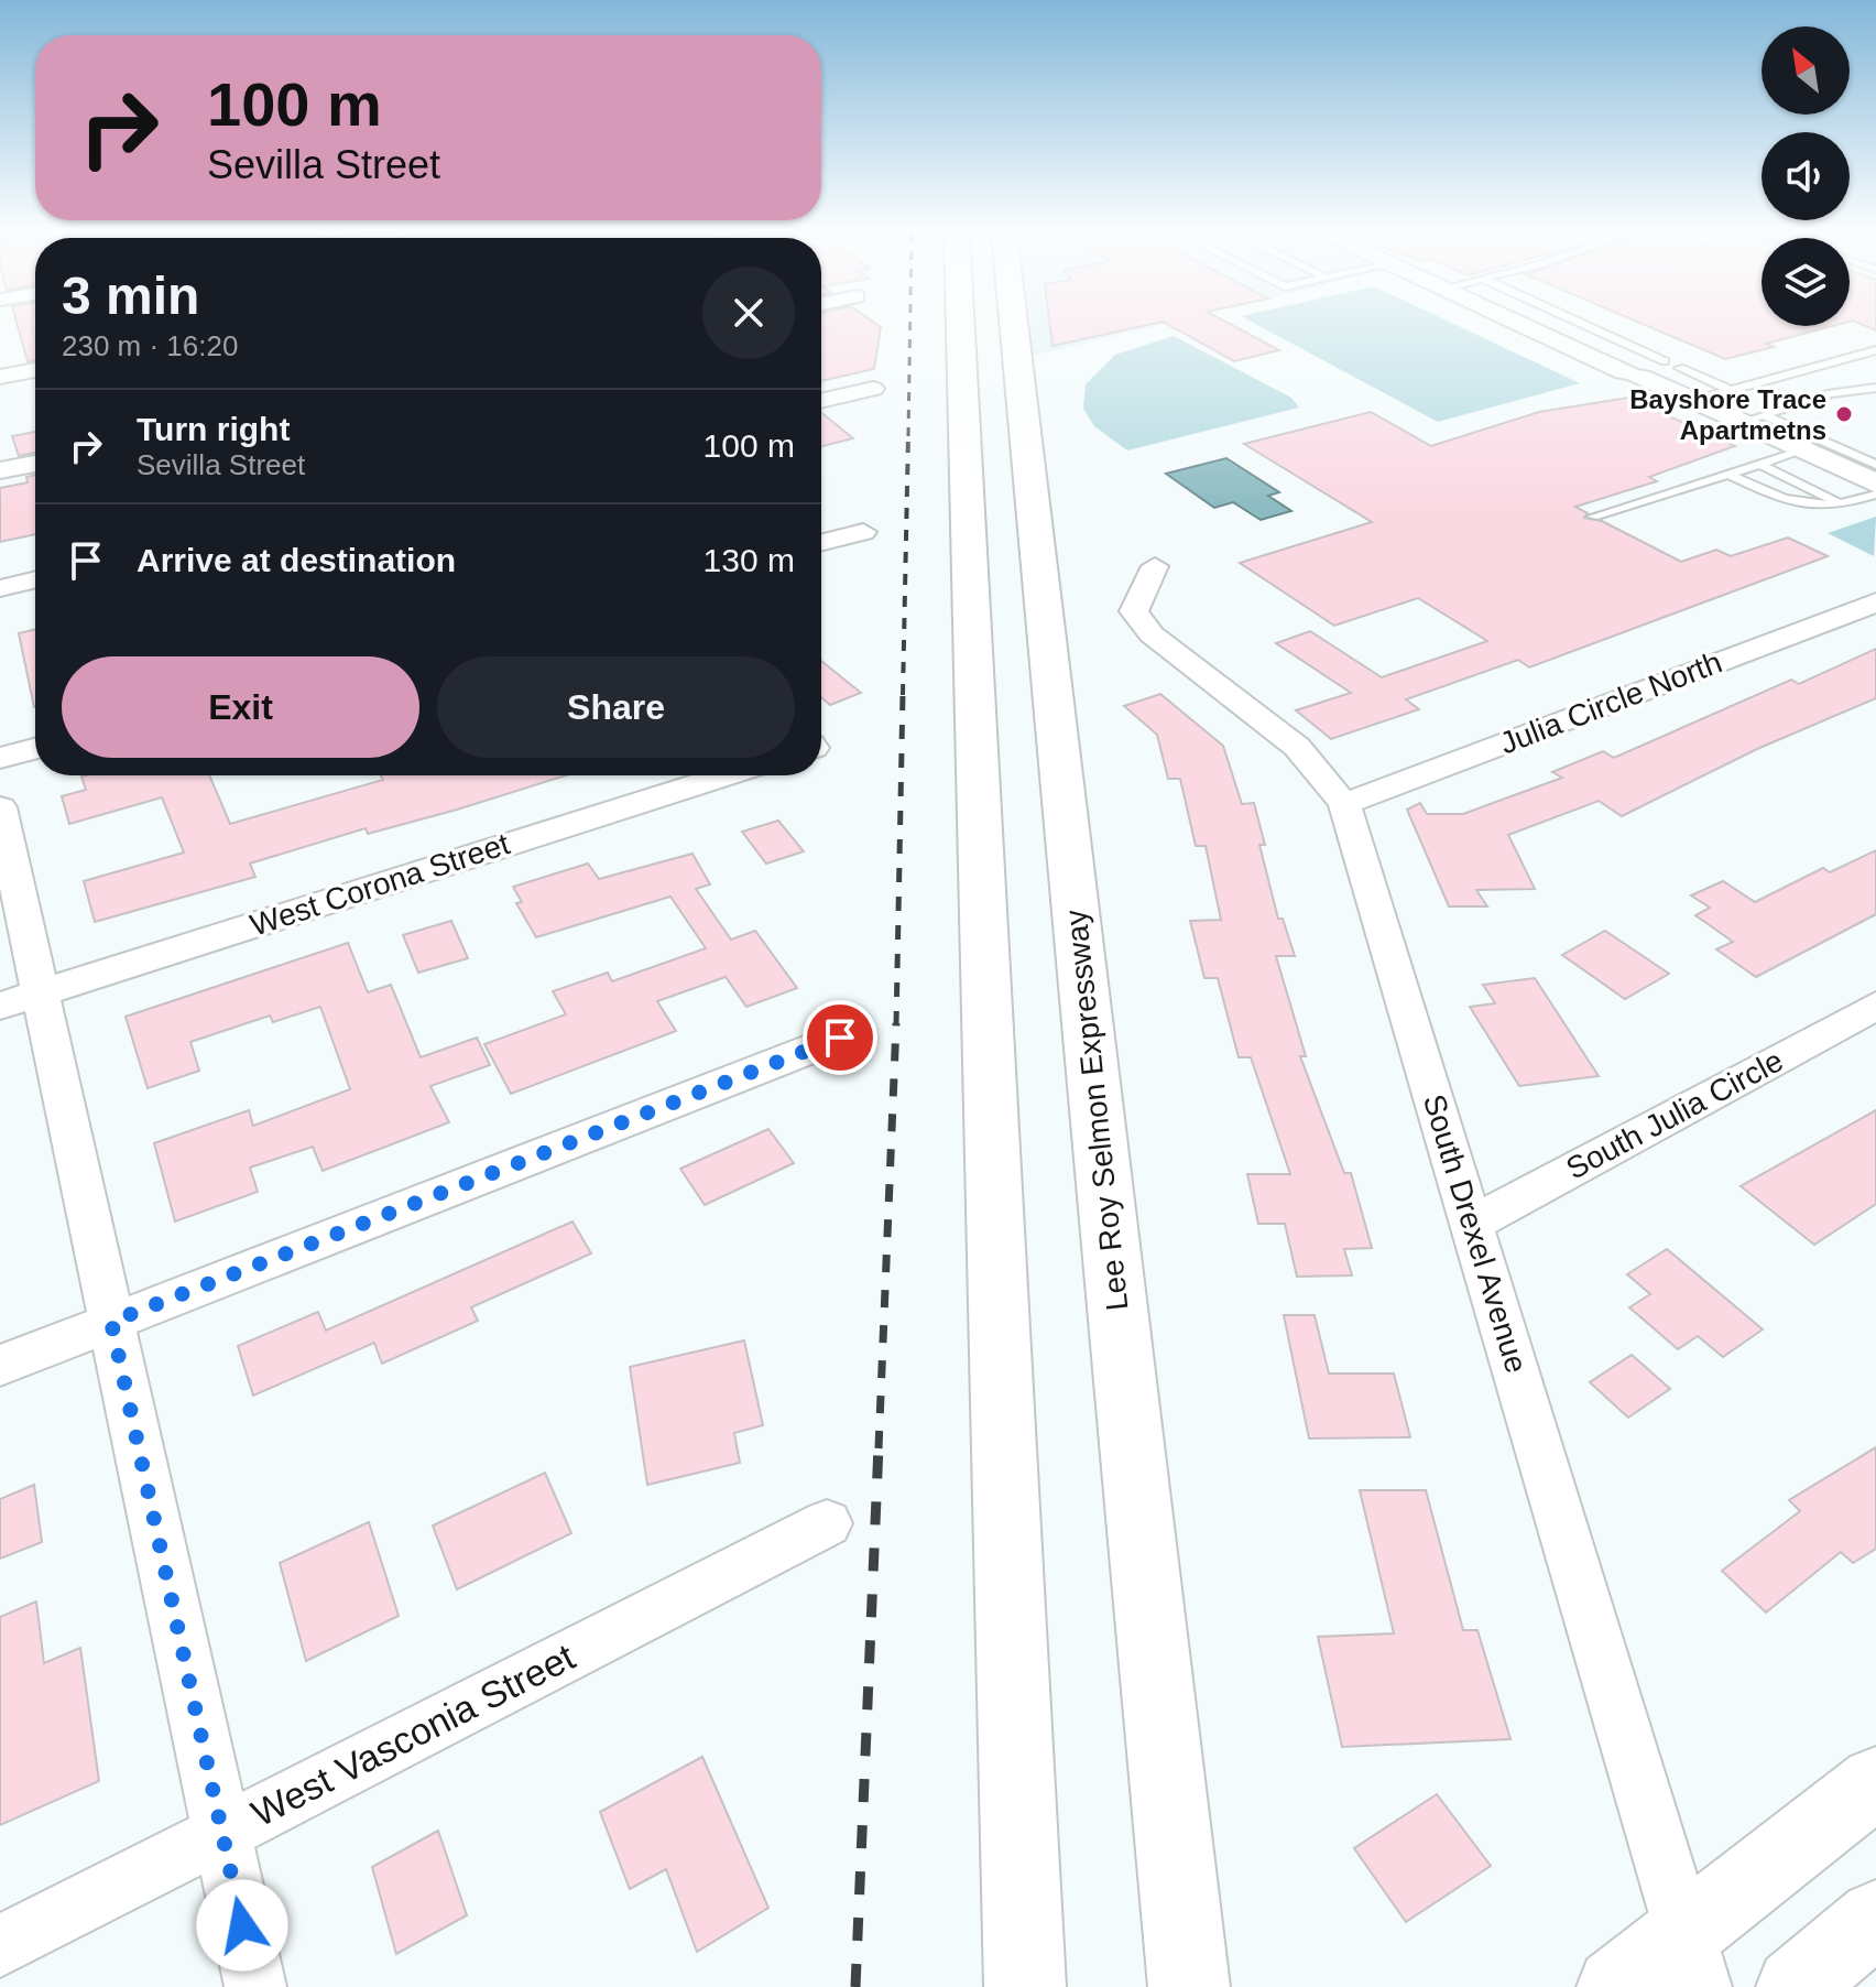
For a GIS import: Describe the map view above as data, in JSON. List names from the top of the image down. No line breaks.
{"streets":{"highway":["Lee Roy Selmon Expressway"],"street":["Julia Circle North","West Corona Street","South Julia Circle","South Drexel Avenue","West Vasconia Street"]},"crossings":[["Julia Circle North","South Drexel Avenue"],["South Julia Circle","South Drexel Avenue"]],"places":["Bayshore Trace Apartmetns"],"north":"top left","page":{"turn":["100 m","Sevilla Street"],"heading":["3 min","230 m · 16:20"],"list":[{"name":"Turn right","note":"Sevilla Street","value":"100 m"},{"name":"Arrive at destination","value":"130 m"}],"buttons":["Exit","Share"]}}
